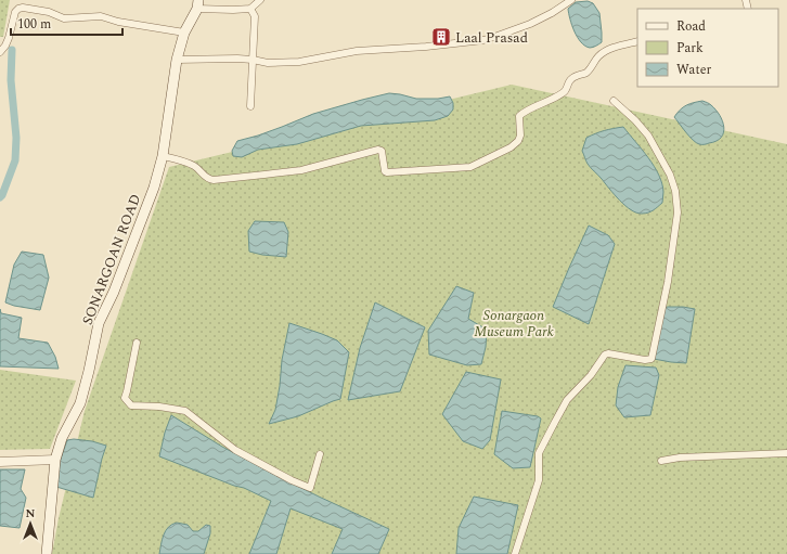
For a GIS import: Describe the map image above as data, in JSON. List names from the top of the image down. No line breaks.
{"streets":{"main road":["SONARGOAN ROAD"]},"parks":["Sonargaon Museum Park"],"places":{"building":["Laal Prasad"]},"legend":["Road","Park","Water"],"scale_bar":"100 m","north":"top"}
